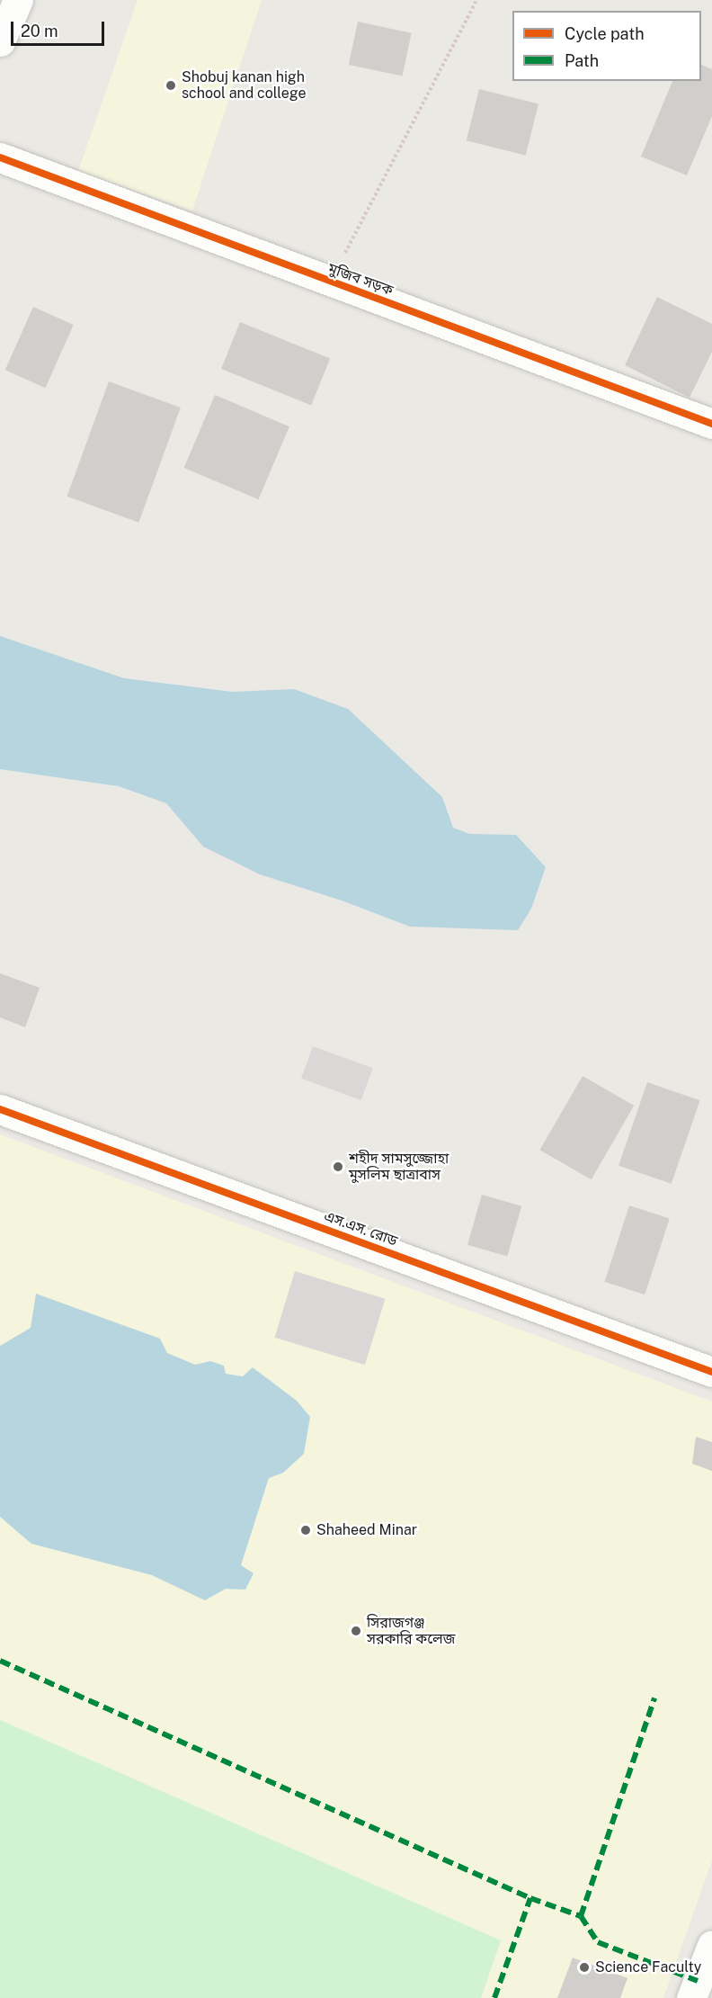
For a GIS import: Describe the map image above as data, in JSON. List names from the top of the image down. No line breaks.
{"streets":{"street":["মুজিব সড়ক","এস.এস. রোড"]},"places":["Shobuj kanan high school and college","শহীদ সামসুজ্জোহা মুসলিম ছাত্রাবাস","Shaheed Minar","সিরাজগঞ্জ সরকারি কলেজ","Science Faculty"],"legend":["Cycle path","Path"],"scale_bar":"20 m"}
